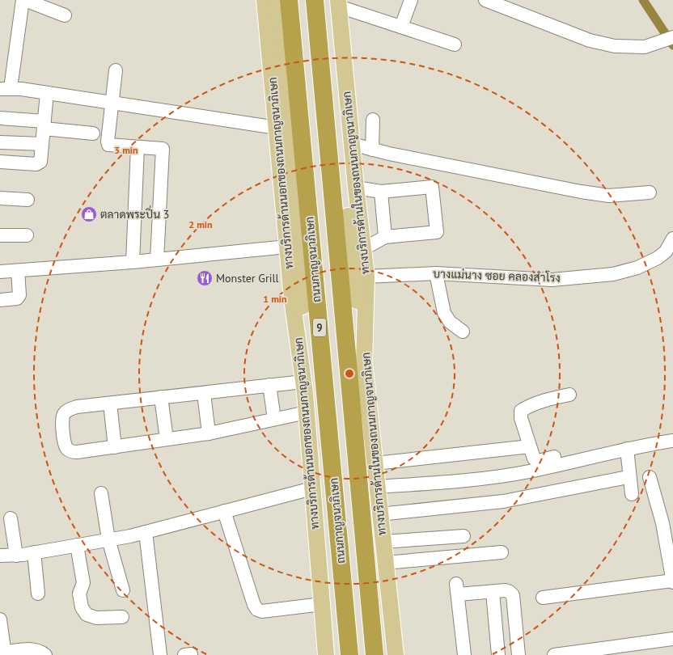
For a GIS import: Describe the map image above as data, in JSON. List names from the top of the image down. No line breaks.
{"streets":{"highway":["ถนนกาญจนาภิเษก","9"],"main road":["ทางบริการด้านนอกของถนนกาญจนาภิเษก","ทางบริการด้านในของถนนกาญจนาภิเษก"],"street":["บางแม่นาง ซอย คลองสำโรง"]},"crossings":[["ทางบริการด้านในของถนนกาญจนาภิเษก","บางแม่นาง ซอย คลองสำโรง"]],"places":{"shop":["ตลาดพระปิ่น 3"],"restaurant":["Monster Grill"]},"rings":["3 min","2 min","1 min"]}
